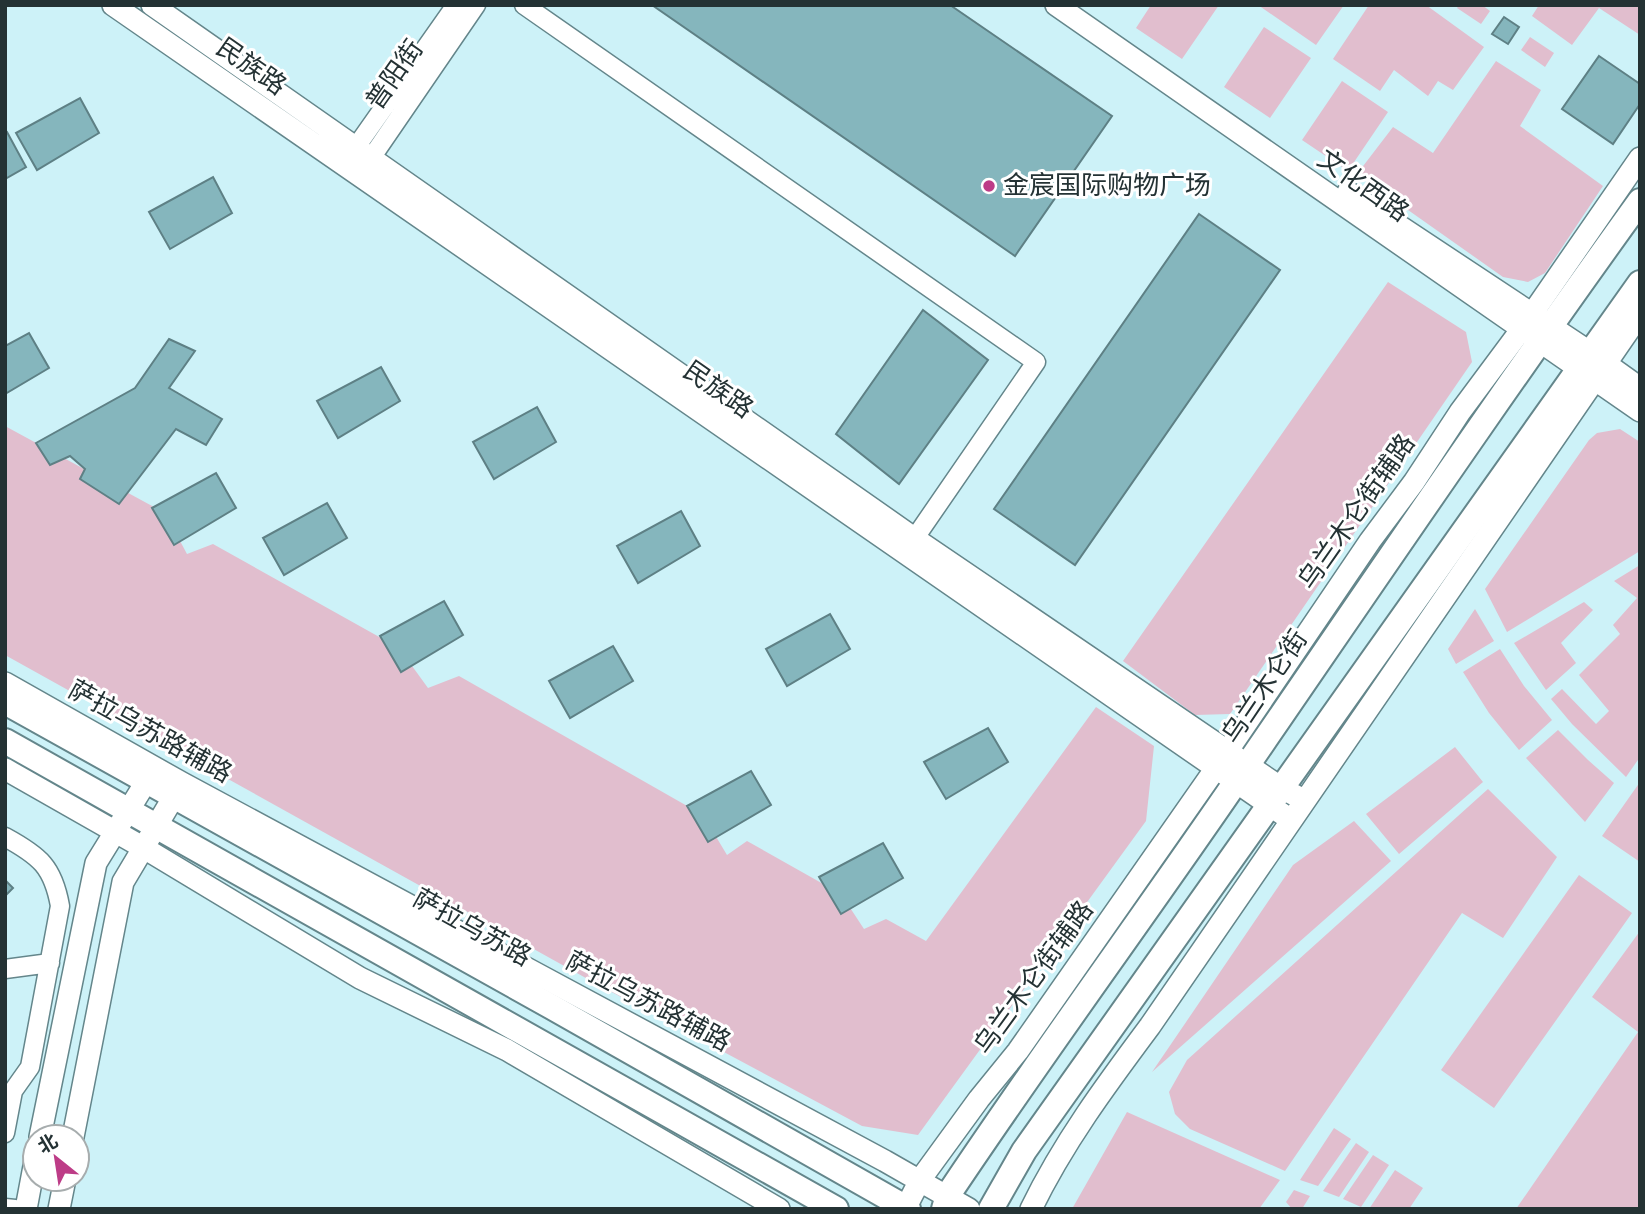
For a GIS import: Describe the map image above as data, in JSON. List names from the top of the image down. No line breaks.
{"streets":{"main road":["乌兰木仑街","萨拉乌苏路"],"street":["民族路","普阳街","文化西路","乌兰木仑街辅路","萨拉乌苏路辅路"]},"crossings":[["民族路","普阳街"],["民族路","乌兰木仑街辅路"],["民族路","乌兰木仑街"],["文化西路","乌兰木仑街"],["乌兰木仑街辅路","乌兰木仑街"],["乌兰木仑街辅路","萨拉乌苏路辅路"],["乌兰木仑街辅路","萨拉乌苏路"],["乌兰木仑街","萨拉乌苏路辅路"],["萨拉乌苏路辅路","萨拉乌苏路"]],"places":["金宸国际购物广场"],"north":"top left"}
